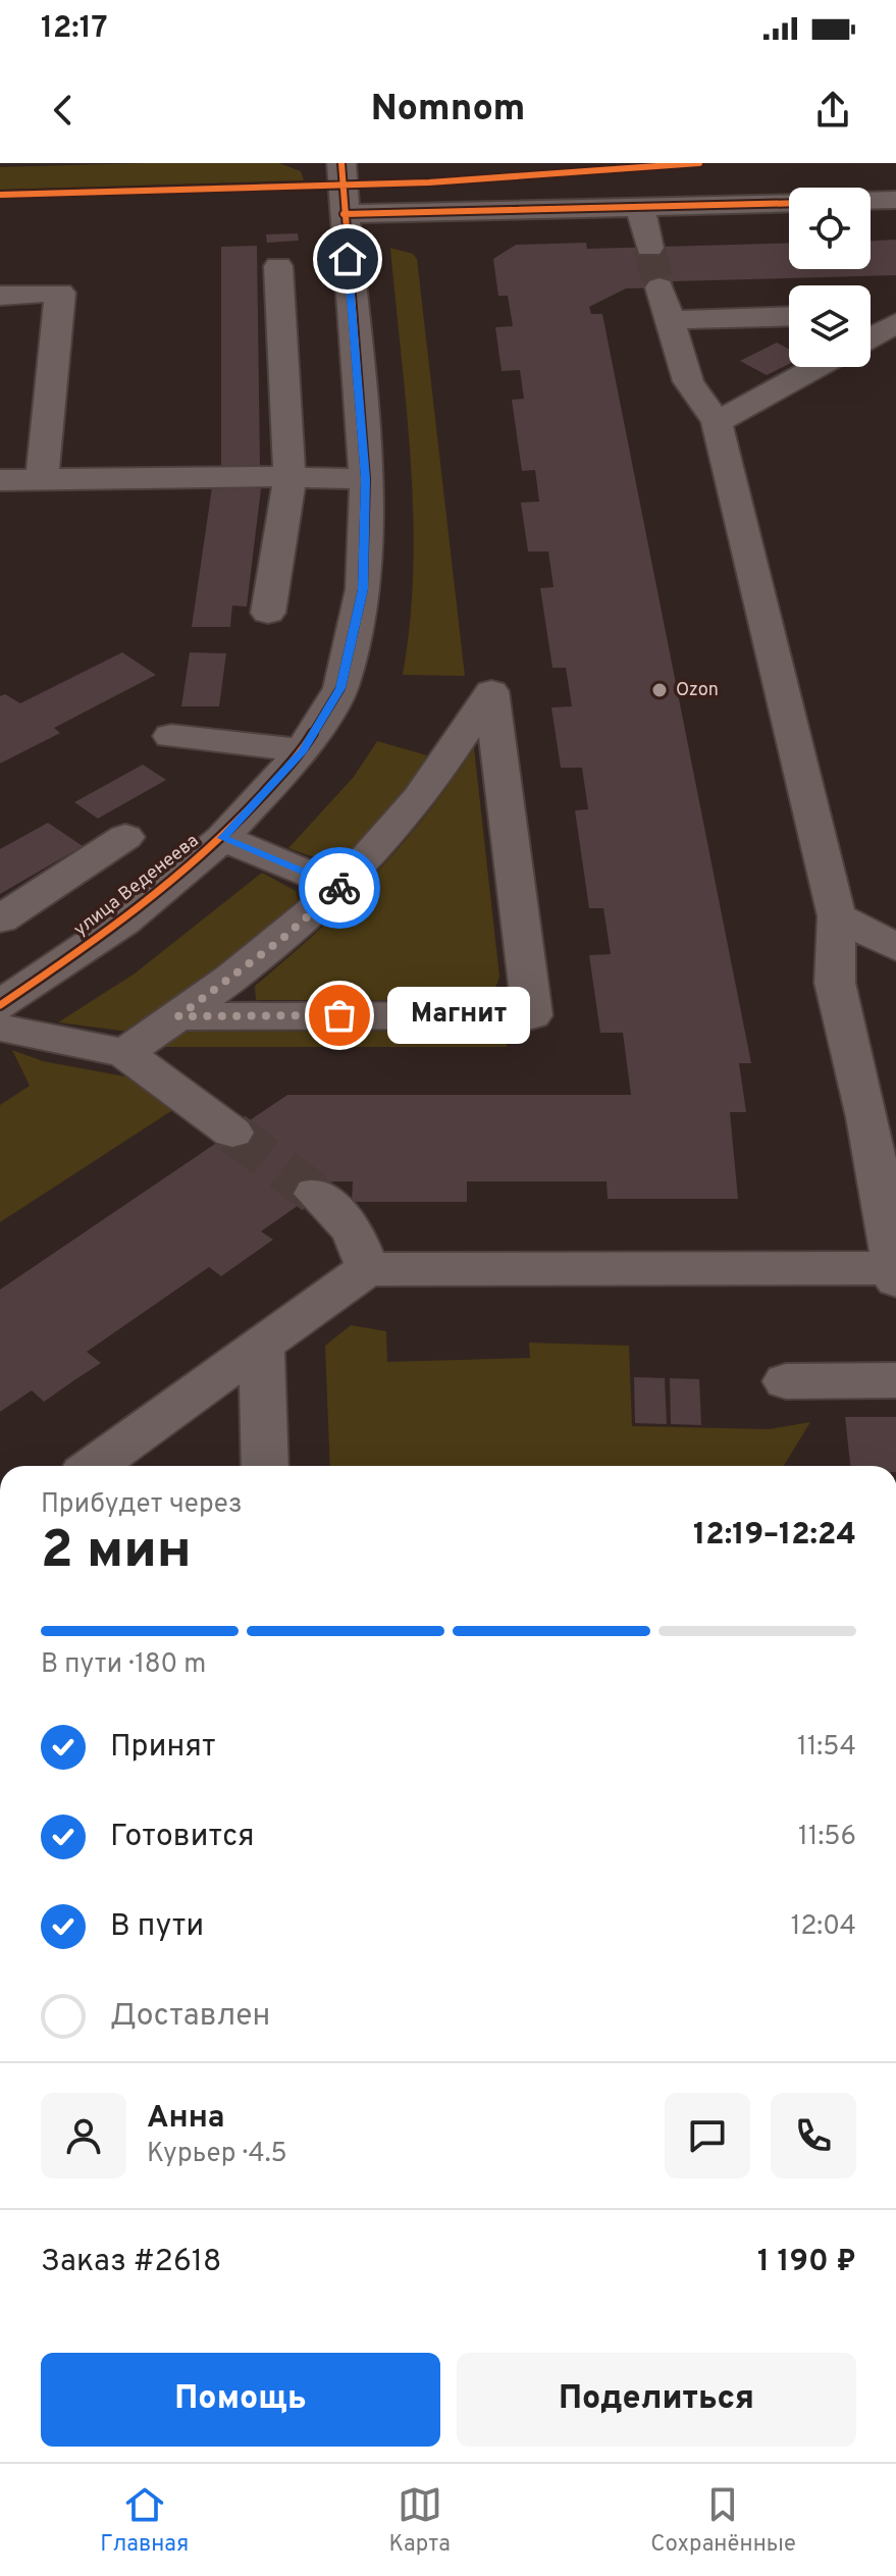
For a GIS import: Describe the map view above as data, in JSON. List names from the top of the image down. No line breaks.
{"streets":{"street":["улица Веденеева"]},"places":["Ozon","Магнит"],"page":{"status":"12:17","header":"Nomnom","bubble":"Магнит","heading":["2 мин","Прибудет через","12:19–12:24"],"panel":["Анна","Курьер · 4.5","Заказ #2618","1 190 ₽"],"bar":"В пути · 180 m","list":[["Принят","11:54"],["Готовится","11:56"],["В пути","12:04"],"Доставлен"],"buttons":["Помощь","Поделиться"],"tabs":["Главная","Карта","Сохранённые"]}}
